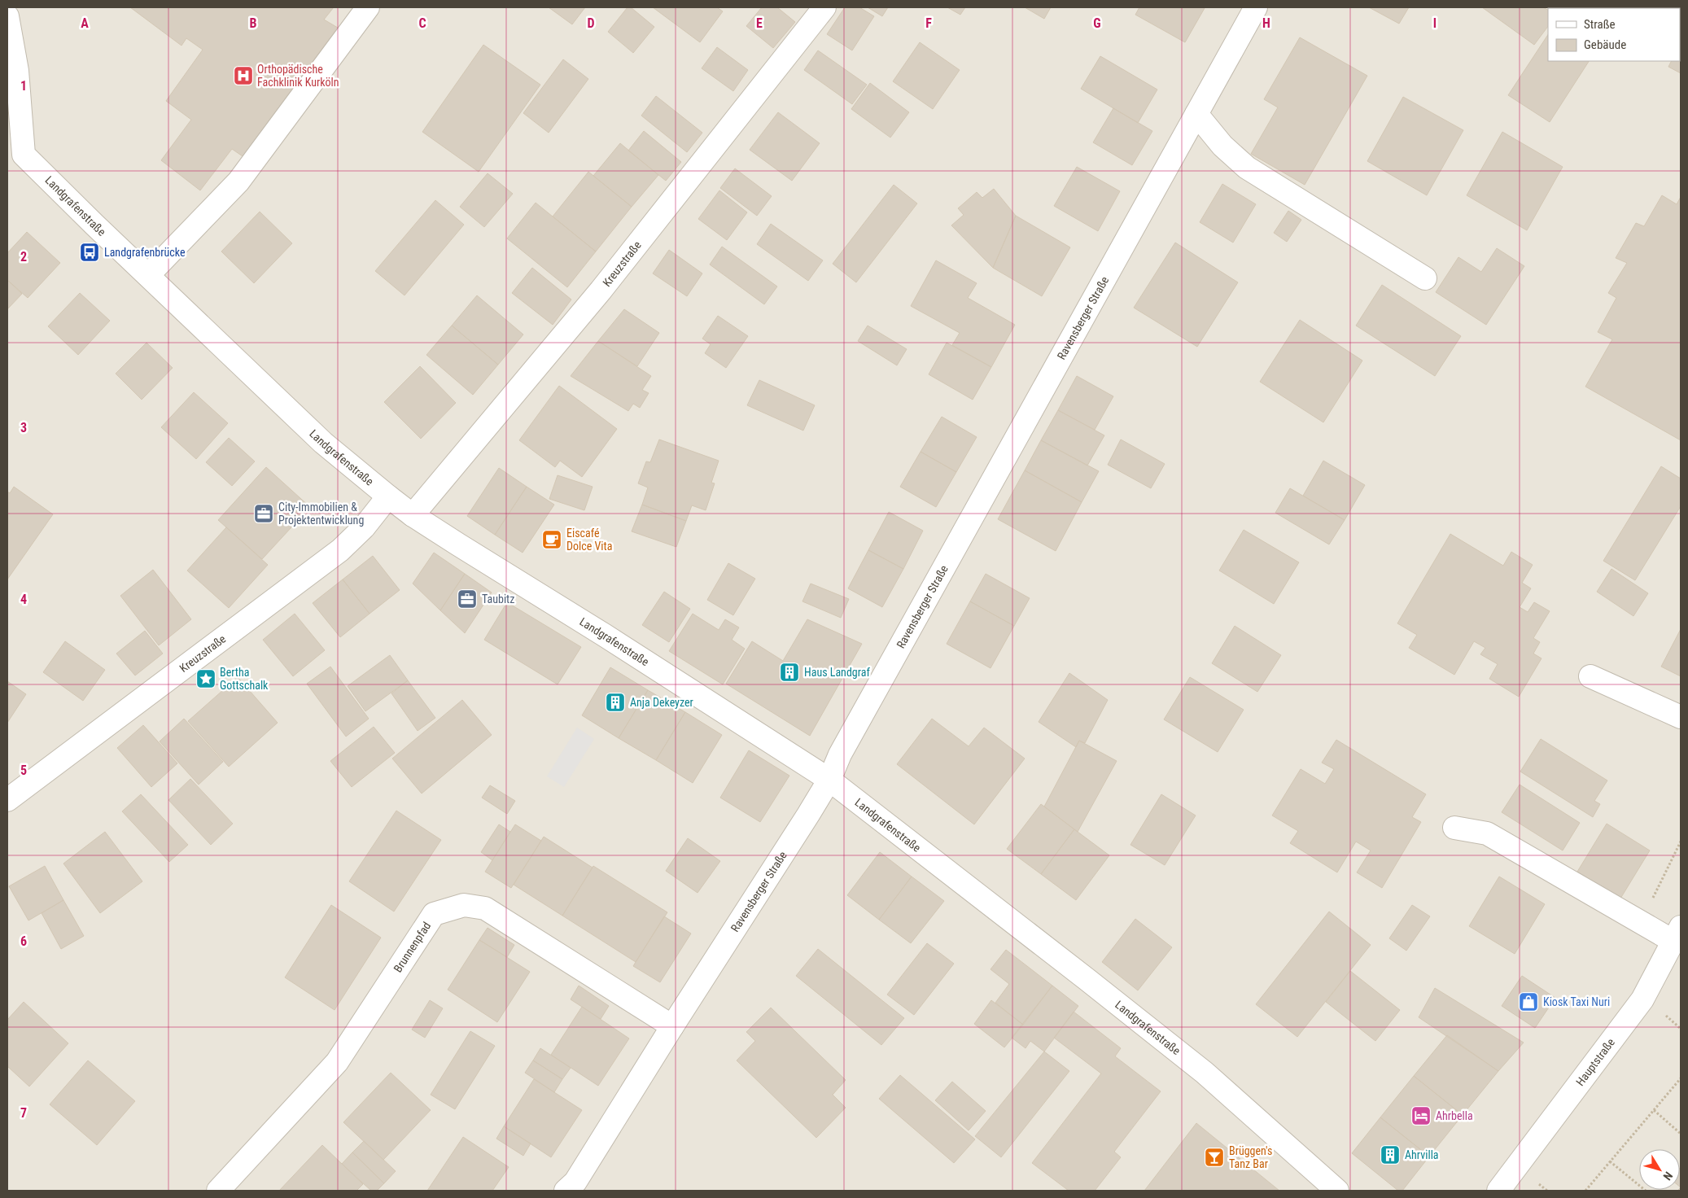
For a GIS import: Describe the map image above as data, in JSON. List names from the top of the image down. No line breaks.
{"streets":{"street":["Landgrafenstraße","Kreuzstraße","Ravensberger Straße","Brunnenpfad","Hauptstraße"]},"crossings":[["Landgrafenstraße","Kreuzstraße"],["Landgrafenstraße","Ravensberger Straße"],["Ravensberger Straße","Brunnenpfad"]],"places":{"hospital":["Orthopädische Fachklinik Kurköln"],"bus stop":["Landgrafenbrücke"],"office":["City-Immobilien & Projektentwicklung","Taubitz"],"cafe":["Eiscafé Dolce Vita"],"building":["Haus Landgraf","Anja Dekeyzer","Ahrvilla"],"place":["Bertha Gottschalk"],"shop":["Kiosk Taxi Nuri"],"hotel":["Ahrbella"],"bar":["Brüggen's Tanz Bar"]},"legend":["Straße","Gebäude"],"north":"bottom right","grid":{"columns":["A","B","C","D","E","F","G","H","I"],"rows":["1","2","3","4","5","6","7"]}}
